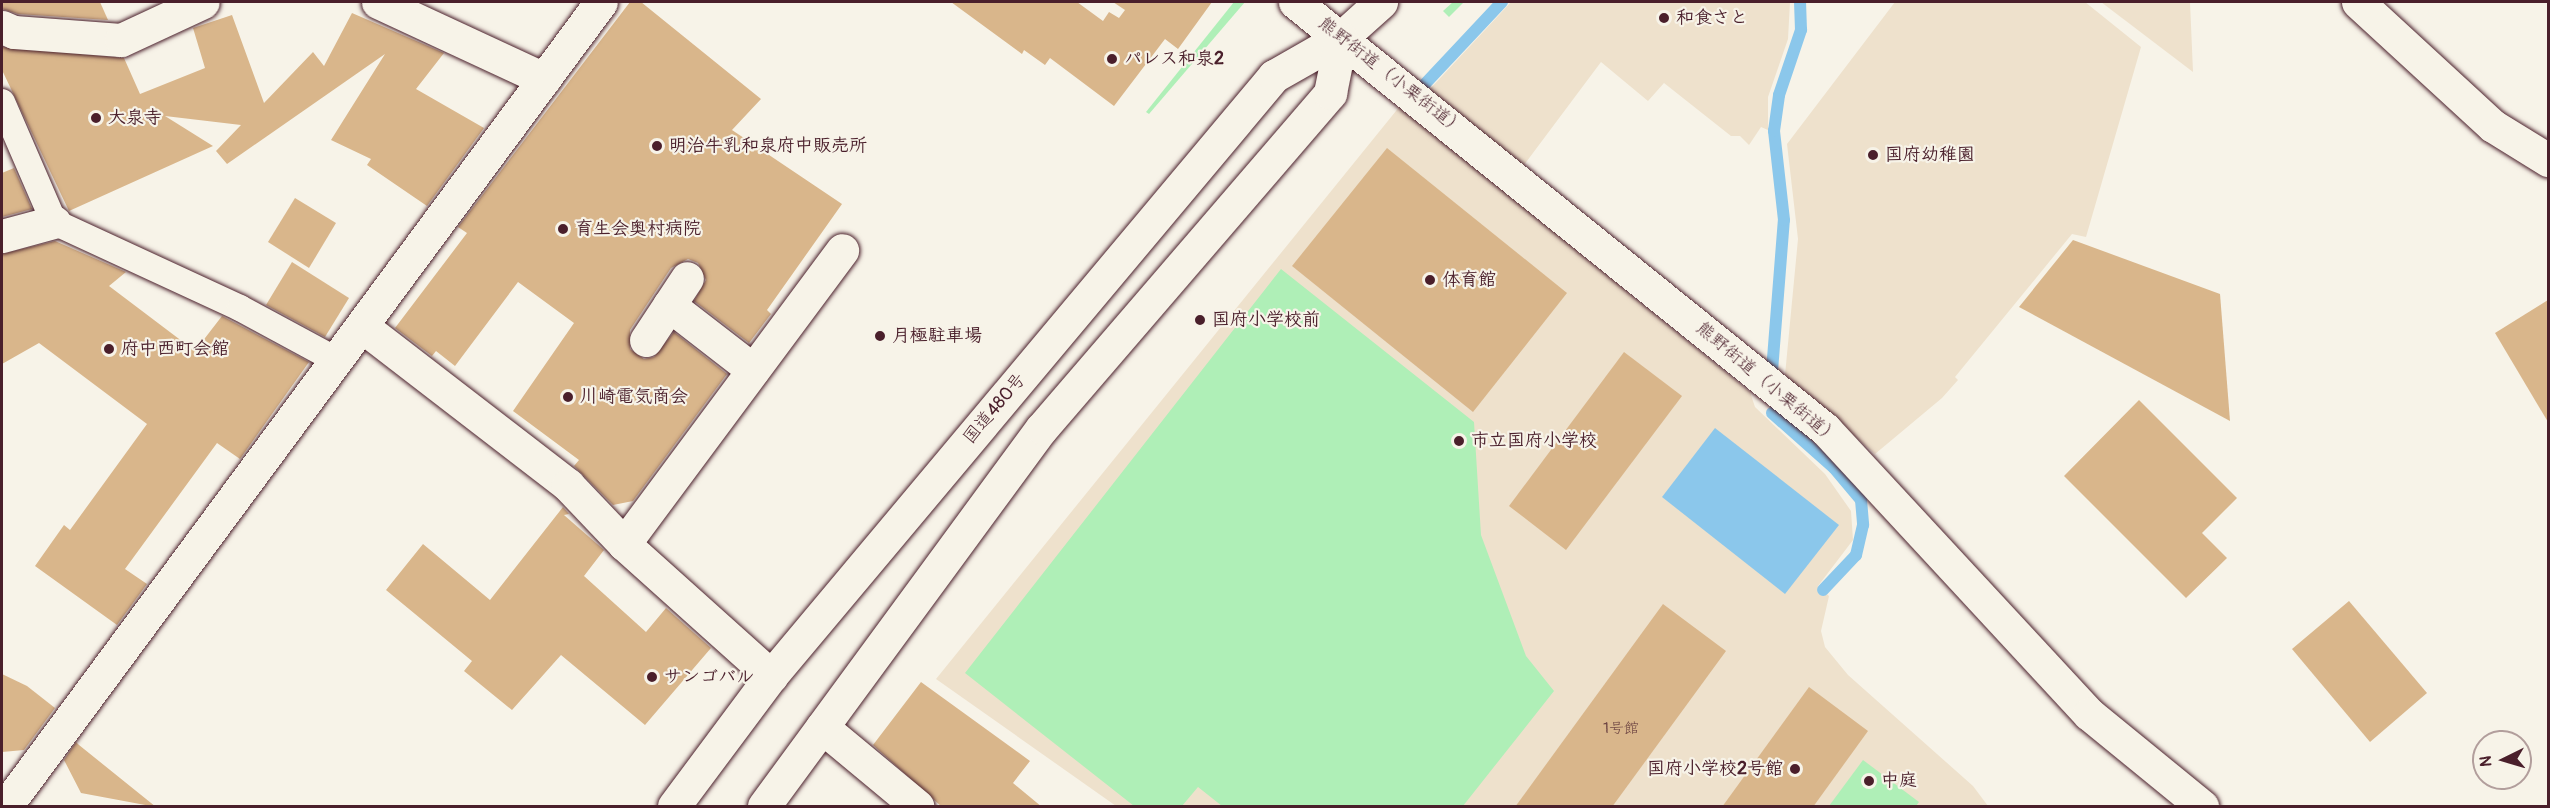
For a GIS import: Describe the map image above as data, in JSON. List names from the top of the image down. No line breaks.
{"streets":{"main road":["熊野街道（小栗街道）","国道480号"]},"crossings":[["熊野街道（小栗街道）","国道480号"]],"places":["和食さと","パレス和泉2","大泉寺","明治牛乳和泉府中販売所","国府幼稚園","育生会奥村病院","体育館","国府小学校前","月極駐車場","府中西町会館","川崎電気商会","市立国府小学校","サンゴバル","国府小学校2号館","中庭"],"house_numbers":["1号館"],"north":"left"}
